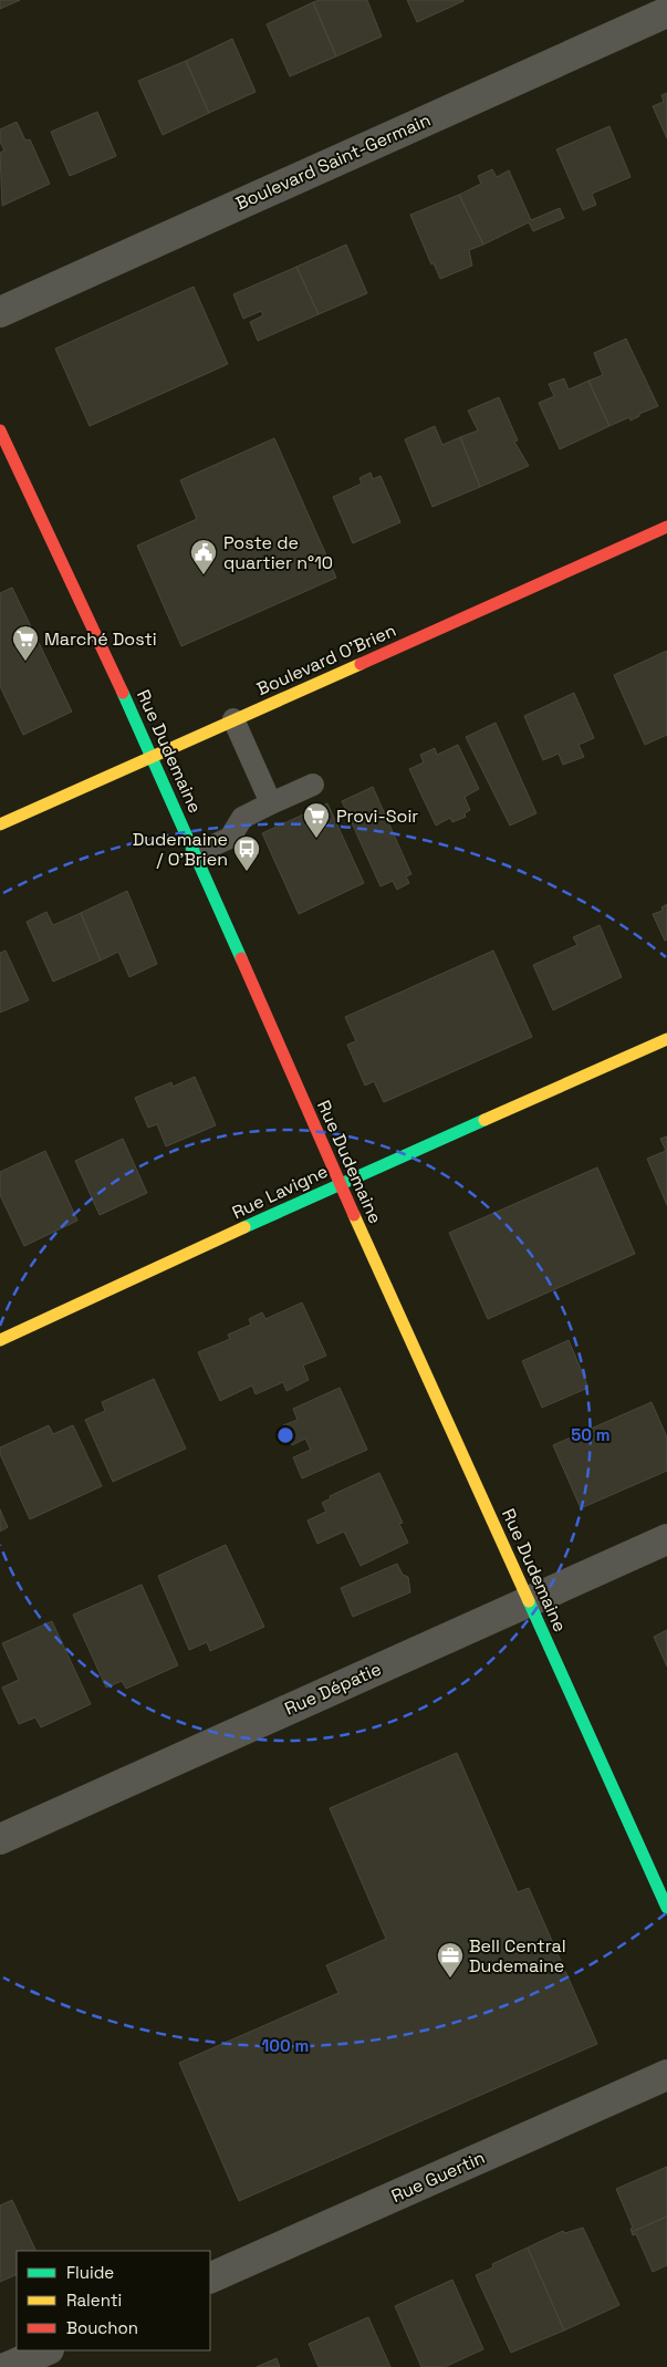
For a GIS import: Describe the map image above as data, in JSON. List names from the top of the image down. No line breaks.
{"streets":{"street":["Boulevard Saint-Germain","Boulevard O'Brien","Rue Dudemaine","Rue Lavigne","Rue Dépatie","Rue Guertin"]},"crossings":[["Boulevard O'Brien","Rue Dudemaine"],["Rue Dudemaine","Rue Lavigne"],["Rue Dudemaine","Rue Dépatie"]],"places":{"public building":["Poste de quartier n°10"],"supermarket":["Marché Dosti","Provi-Soir"],"bus stop":["Dudemaine / O'Brien"],"office":["Bell Central Dudemaine"]},"legend":["Fluide","Ralenti","Bouchon"],"rings":["50 m","100 m"]}
